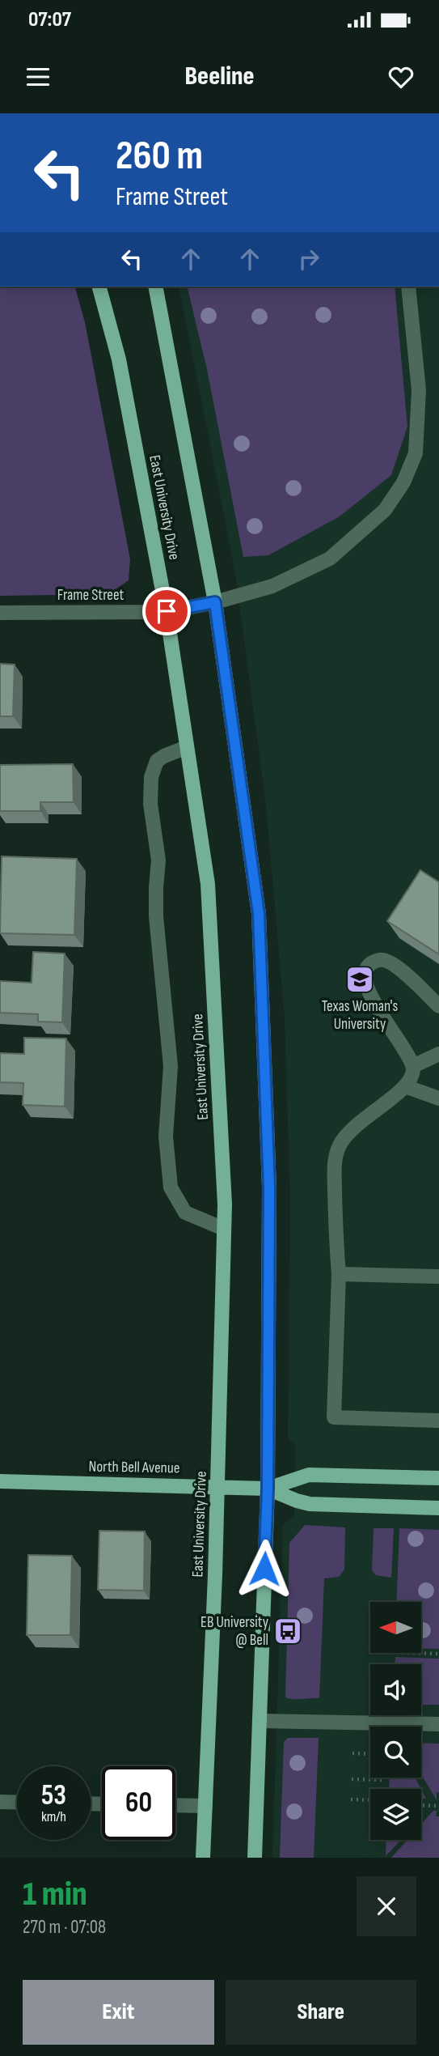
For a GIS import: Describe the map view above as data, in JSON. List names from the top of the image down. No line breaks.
{"streets":{"main road":["East University Drive","North Bell Avenue"],"street":["Frame Street"]},"crossings":[["East University Drive","Frame Street"],["East University Drive","North Bell Avenue"]],"places":{"school or university":["Texas Woman's University"],"bus stop":["EB University @ Bell"]},"north":"left","page":{"status":"07:07","header":"Beeline","turn":["260 m","Frame Street"],"speed":"53 km/h","limit":"60","heading":["1 min","270 m · 07:08"],"buttons":["Exit","Share"]}}
